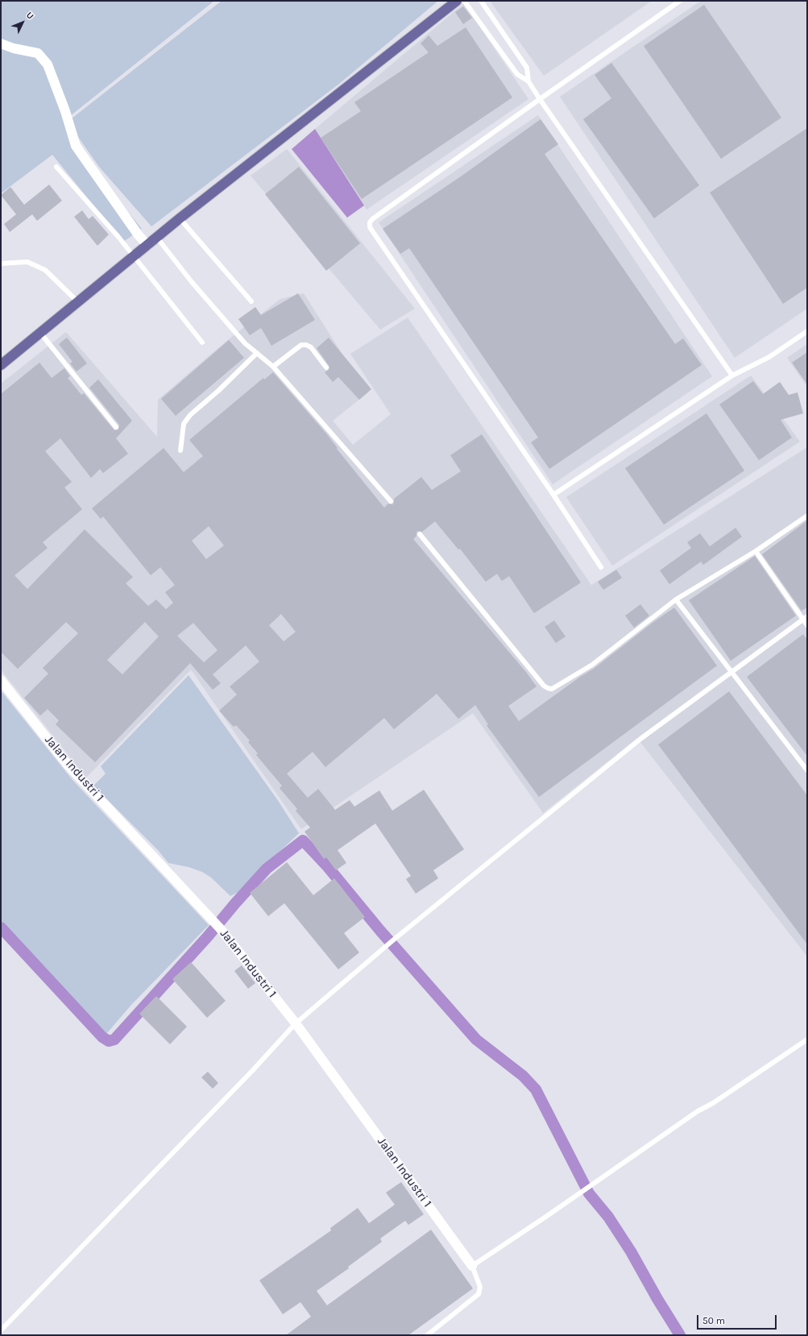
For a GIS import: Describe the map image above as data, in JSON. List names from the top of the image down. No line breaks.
{"streets":{"street":["Jalan Industri 1"]},"scale_bar":"50 m","north":"top right"}
